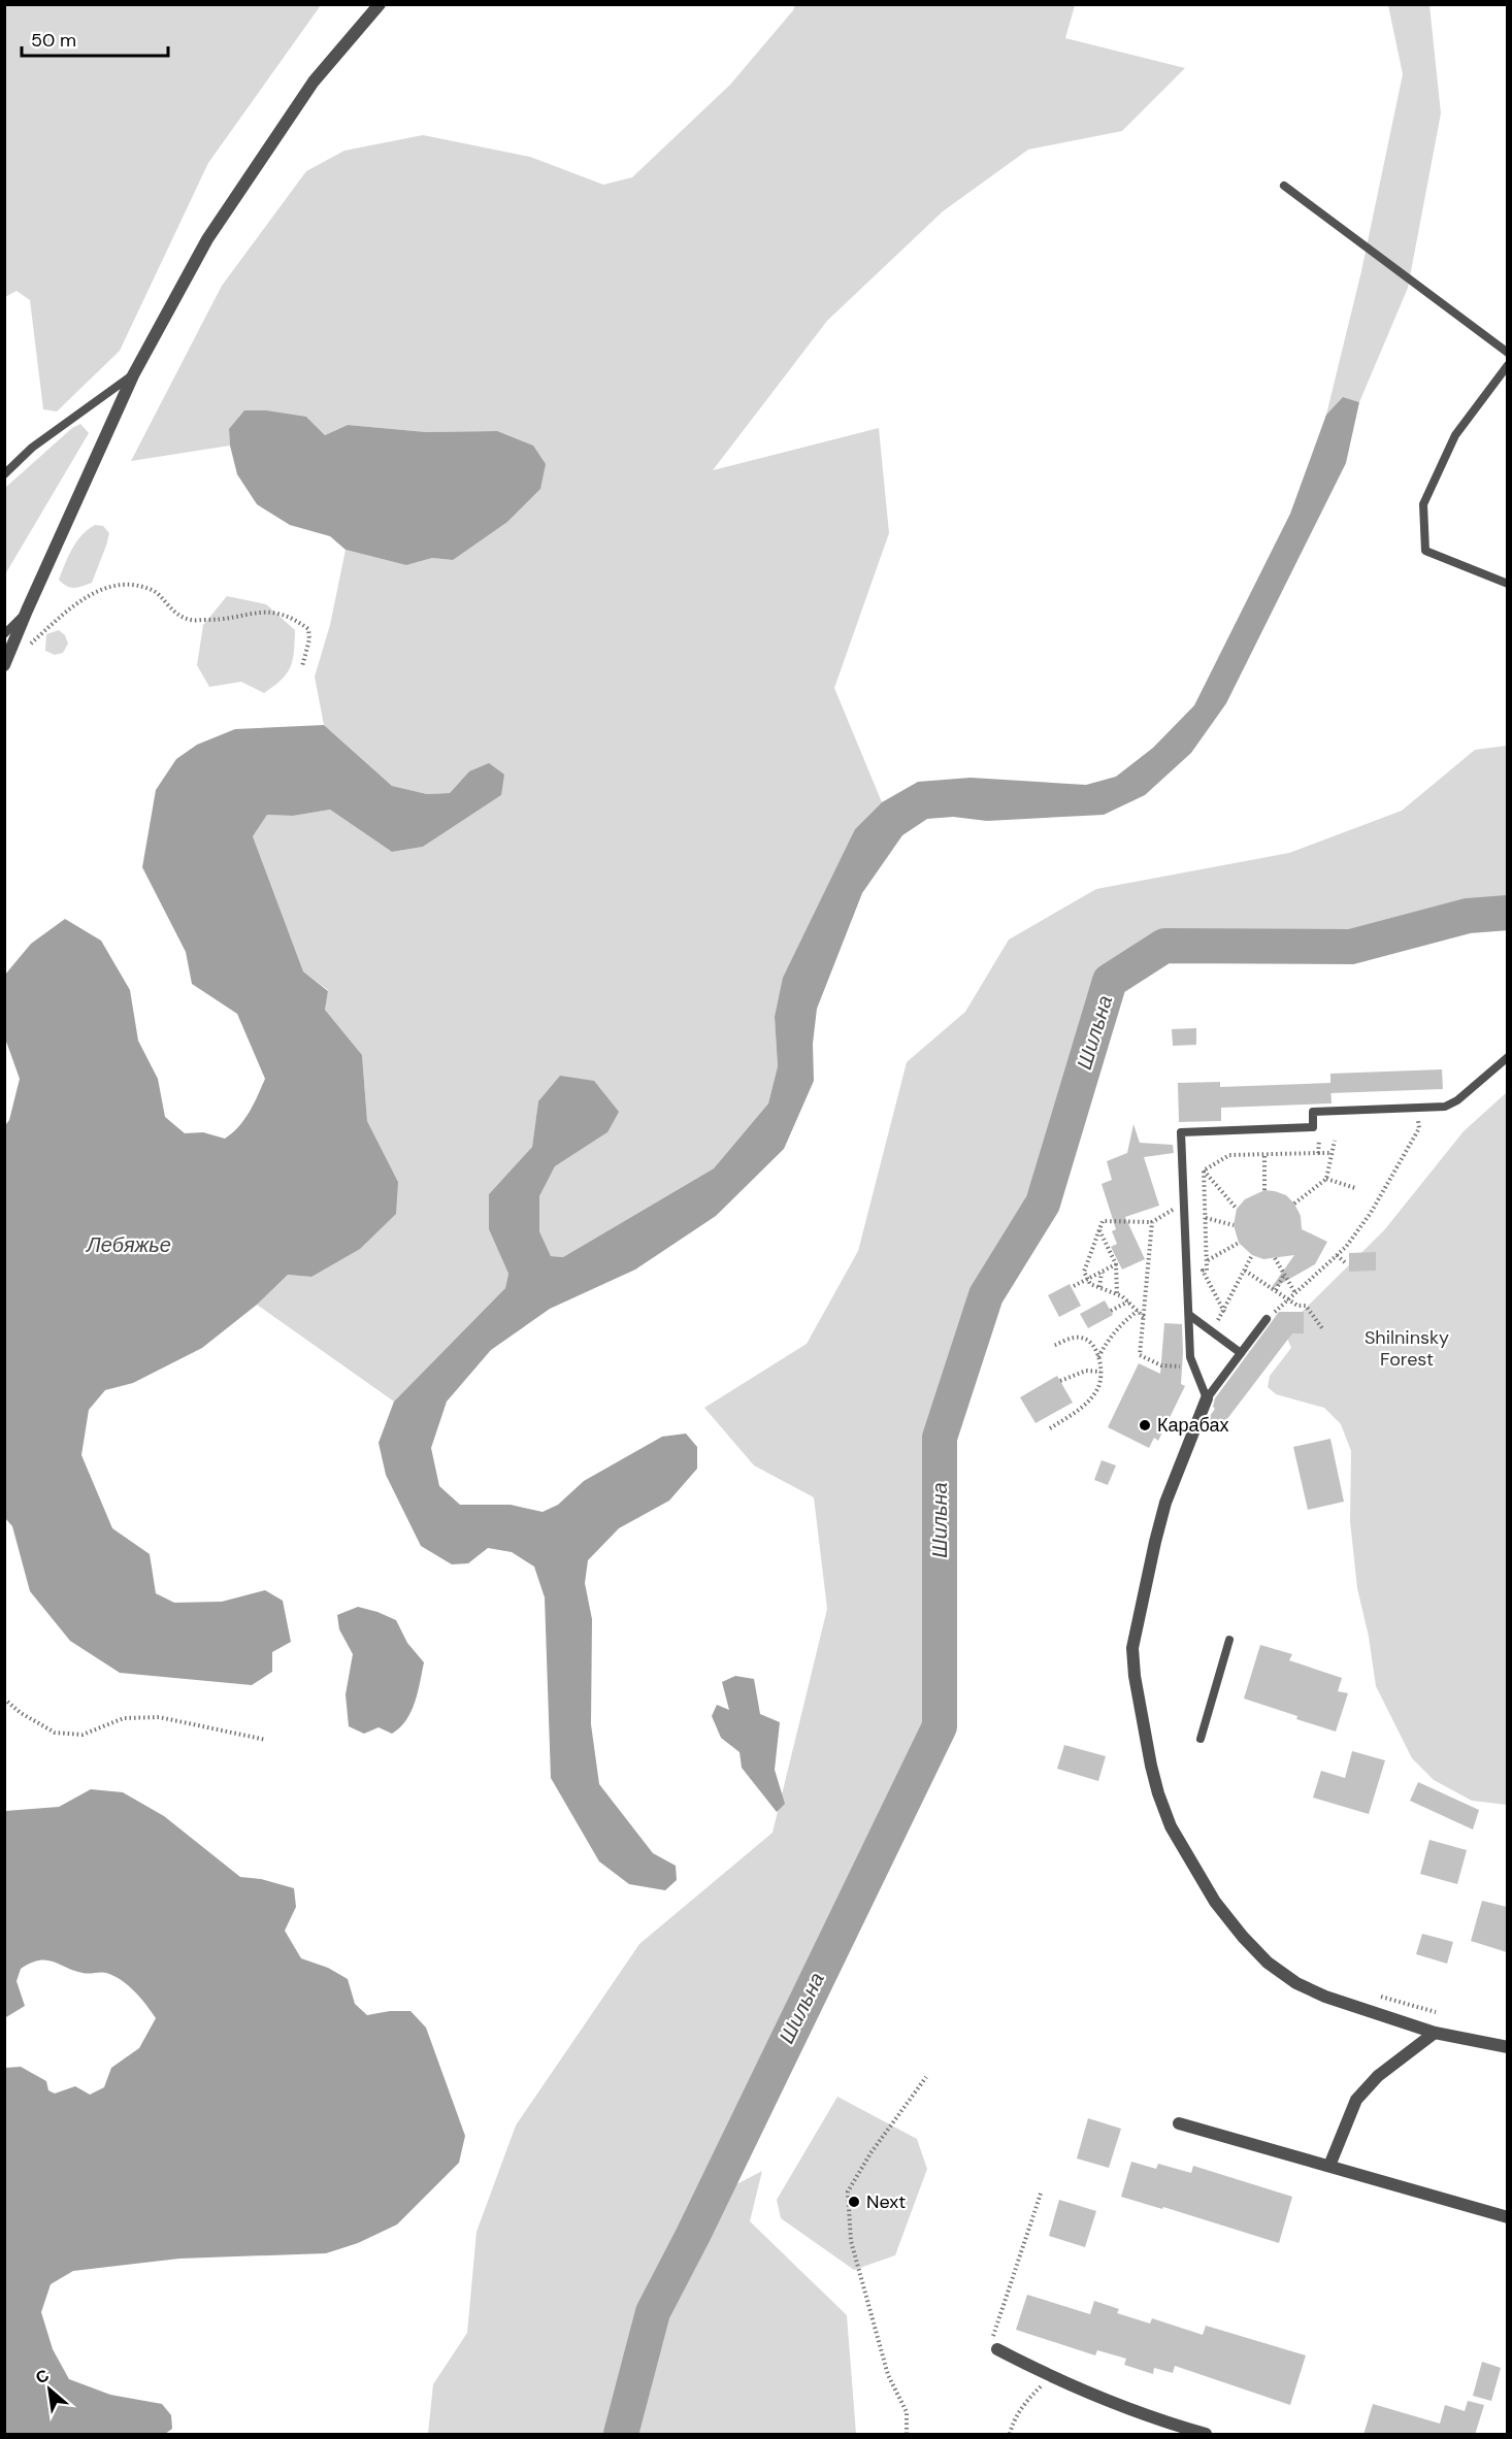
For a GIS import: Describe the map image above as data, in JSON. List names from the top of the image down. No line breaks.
{"water":["Шильна","Лебяжье"],"parks":["Shilninsky Forest"],"places":["Карабах","Next"],"scale_bar":"50 m","north":"top left"}
